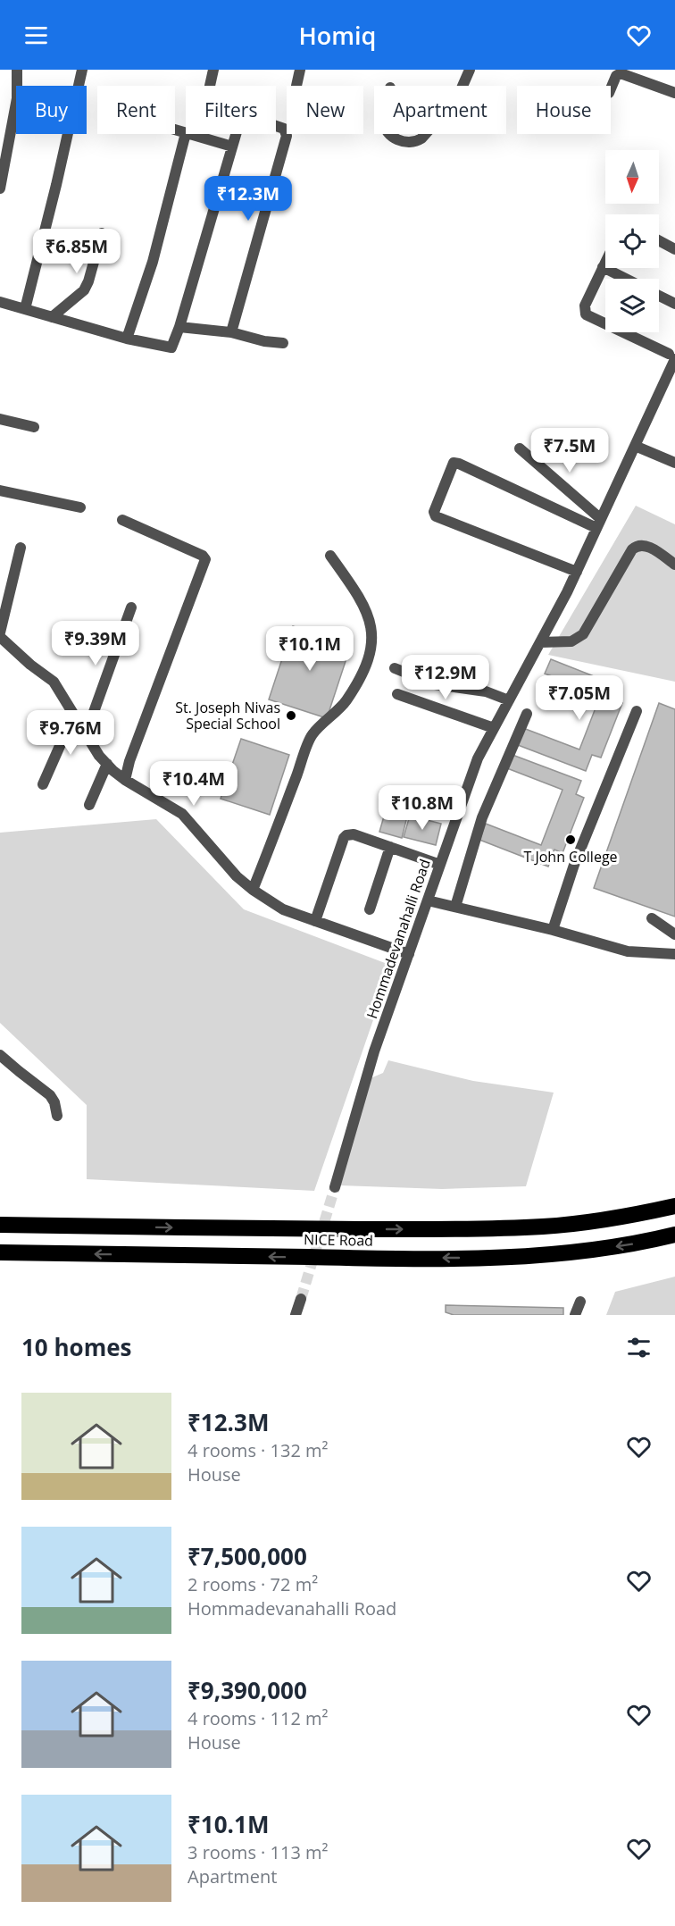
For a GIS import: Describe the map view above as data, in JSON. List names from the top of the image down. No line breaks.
{"streets":{"highway":["NICE Road"],"street":["Hommadevanahalli Road"]},"places":["St. Joseph Nivas Special School","T John College"],"north":"bottom","page":{"header":"Homiq","chip":["Buy","Rent","Filters","New","Apartment","House"],"price":["₹12.3M","₹6.85M","₹7.5M","₹9.39M","₹10.1M","₹12.9M","₹7.05M","₹9.76M","₹10.4M","₹10.8M"],"heading":"10 homes","list":[{"name":"₹12.3M","note":"4 rooms · 132 m² · House"},{"name":"₹7,500,000","note":"2 rooms · 72 m² · Hommadevanahalli Road"},{"name":"₹9,390,000","note":"4 rooms · 112 m² · House"},{"name":"₹10.1M","note":"3 rooms · 113 m² · Apartment"}]}}
